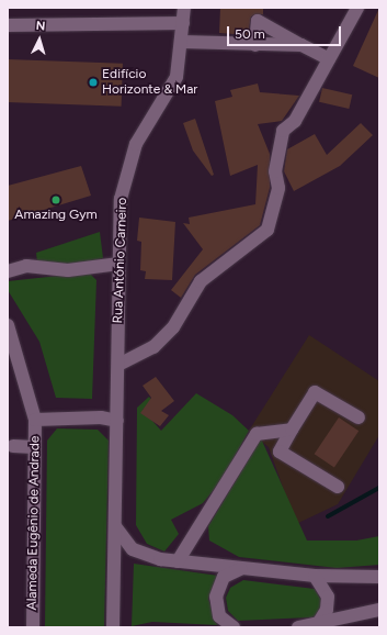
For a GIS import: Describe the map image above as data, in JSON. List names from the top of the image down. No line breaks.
{"streets":{"street":["Rua António Carneiro","Alameda Eugênio de Andrade"]},"crossings":[["Rua António Carneiro","Alameda Eugênio de Andrade"]],"places":["Edifício Horizonte & Mar","Amazing Gym"],"scale_bar":"50 m","north":"top"}
